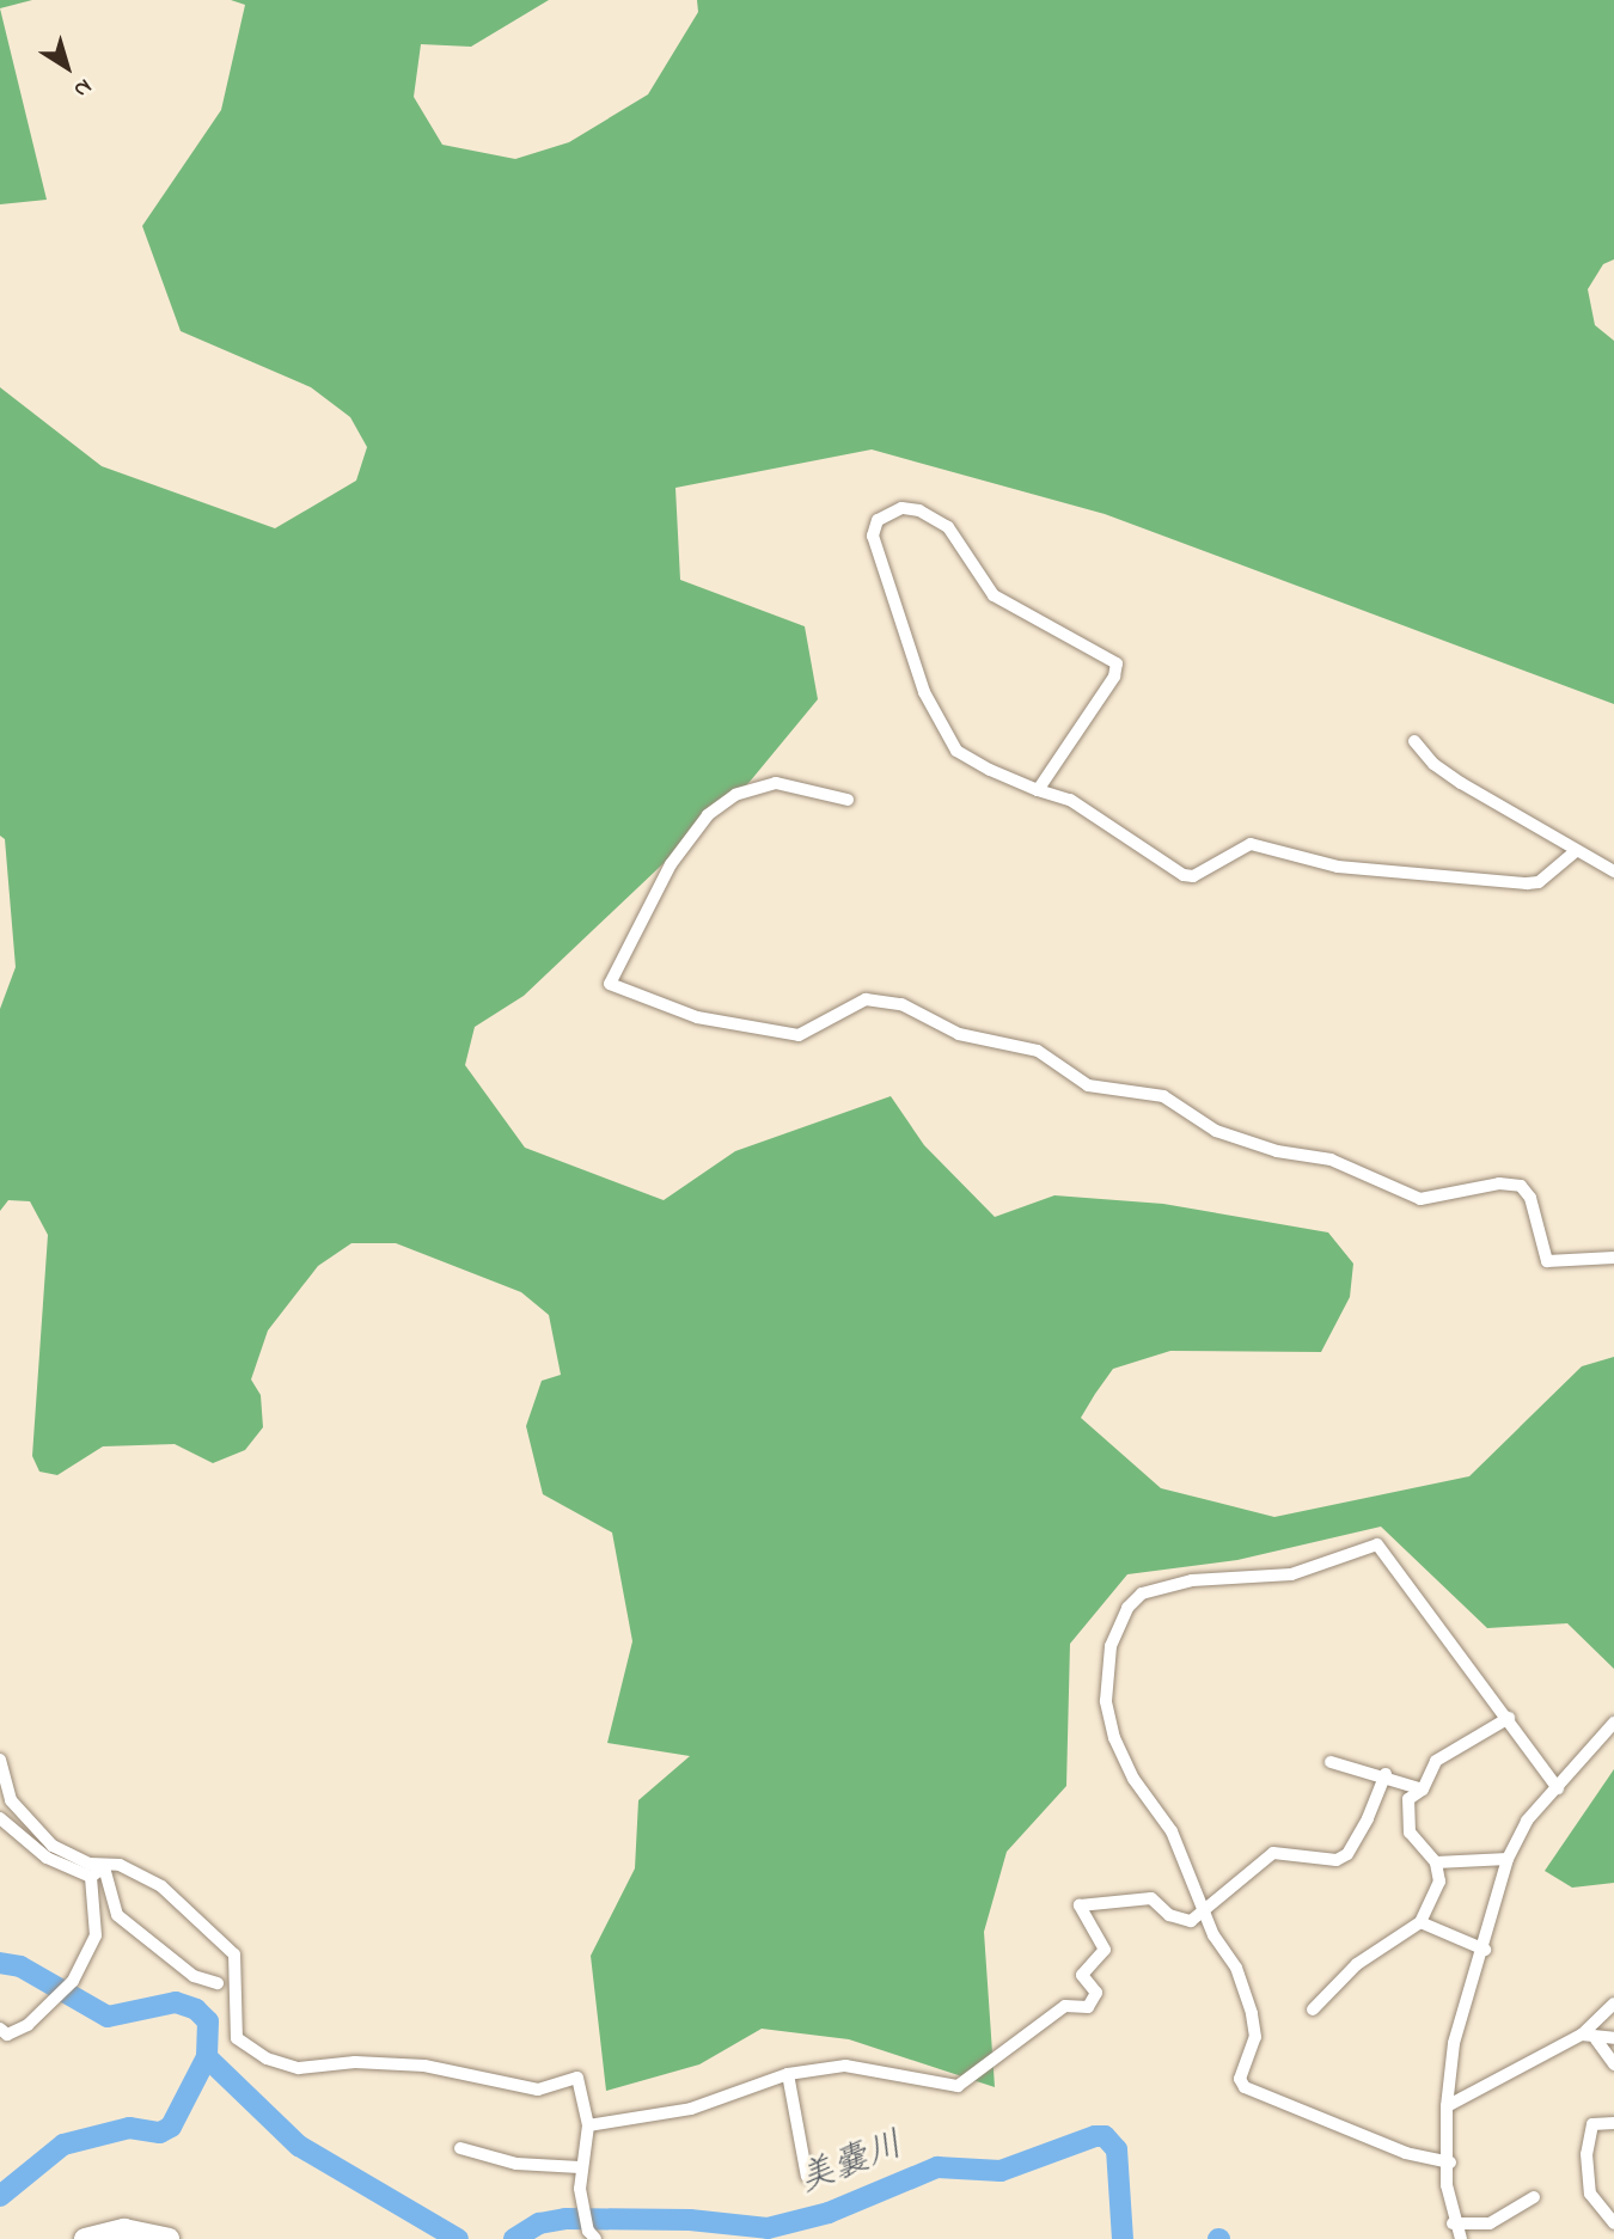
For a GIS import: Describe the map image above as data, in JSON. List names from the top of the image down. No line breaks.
{"water":["美嚢川"],"north":"bottom right"}
